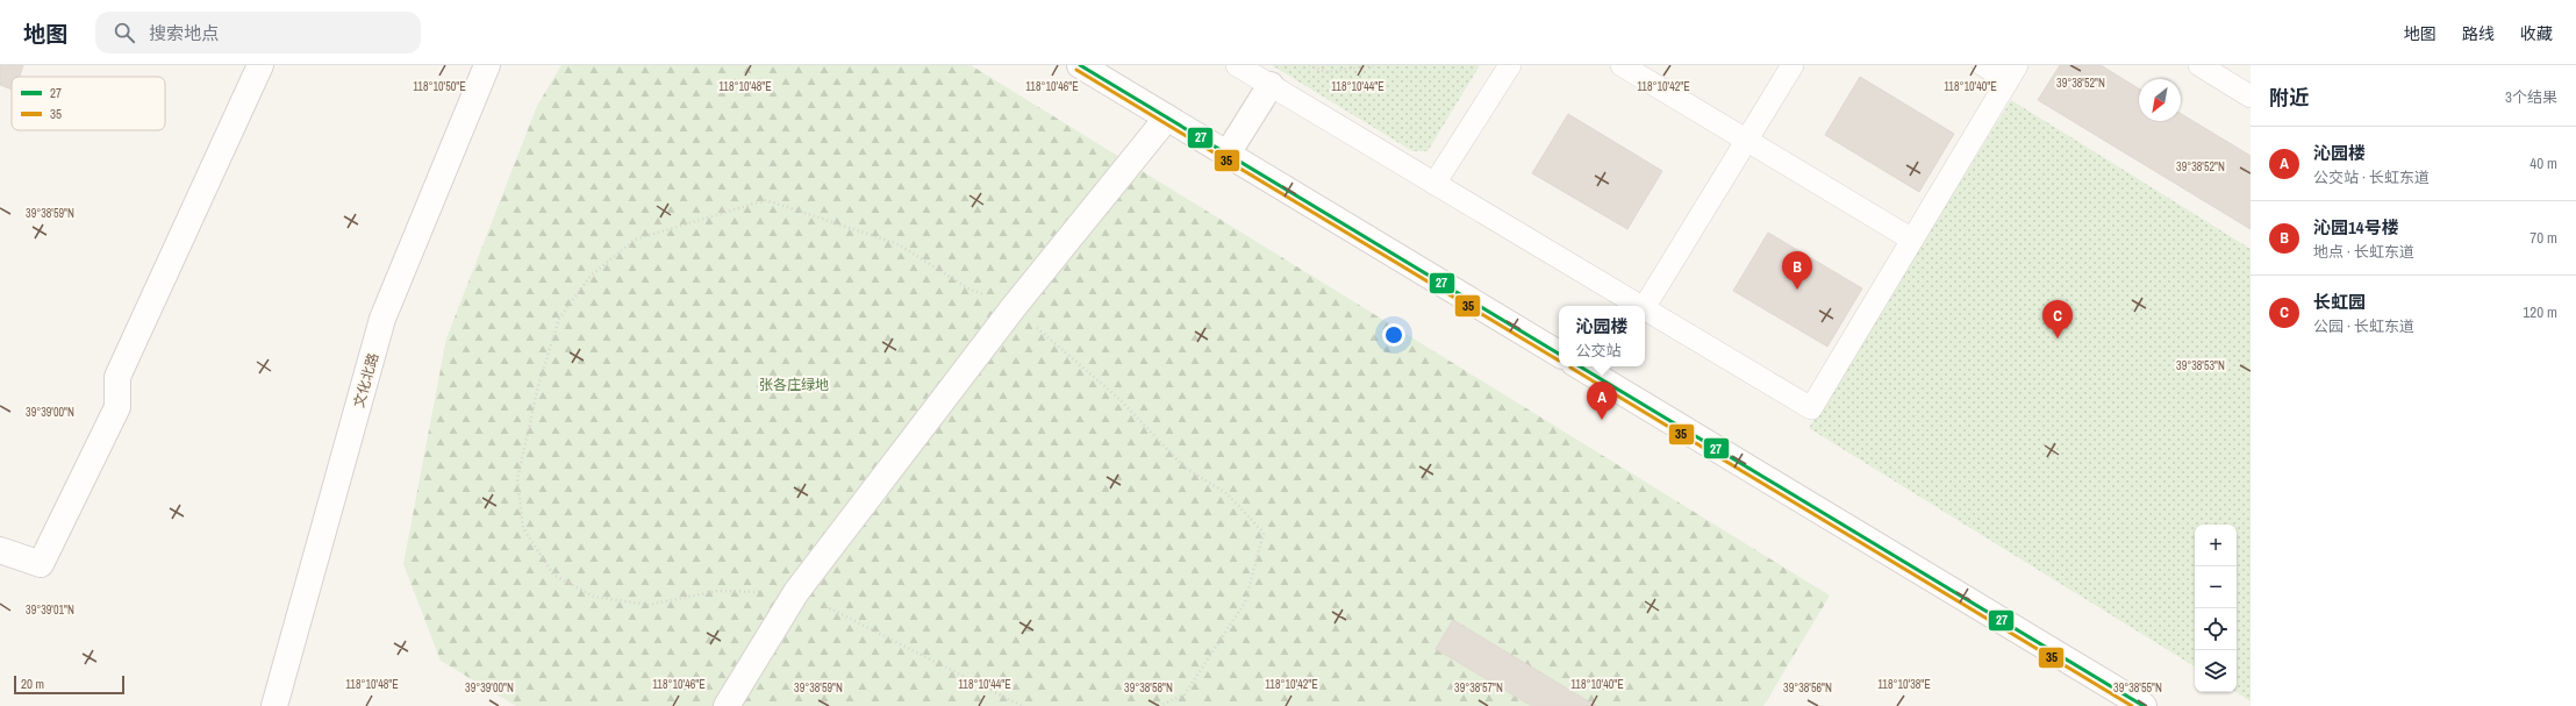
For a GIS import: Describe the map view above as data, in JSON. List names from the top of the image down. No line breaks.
{"streets":{"street":["文化北路"]},"parks":["张各庄绿地"],"lines":["transit line 27","transit line 35"],"legend":["27","35"],"scale_bar":"20 m","north":"bottom left","page":{"header":"地图","search":"搜索地点","nav":["地图","路线","收藏"],"heading":["附近","3个结果"],"list":[{"mark":"A","name":"沁园楼","note":"公交站 · 长虹东道","value":"40 m"},{"mark":"B","name":"沁园14号楼","note":"地点 · 长虹东道","value":"70 m"},{"mark":"C","name":"长虹园","note":"公园 · 长虹东道","value":"120 m"}],"pins":["B","C","A"],"popup":["沁园楼","公交站"],"map_buttons":["+","−"],"scale":"20 m"},"coordinates":["39°38'52\"N","118°10'50\"E","118°10'48\"E","118°10'46\"E","118°10'44\"E","118°10'42\"E","118°10'40\"E","39°38'59\"N","39°38'53\"N","39°39'00\"N","39°39'01\"N","118°10'38\"E","39°38'58\"N","39°38'57\"N","39°38'56\"N","39°38'55\"N"]}
